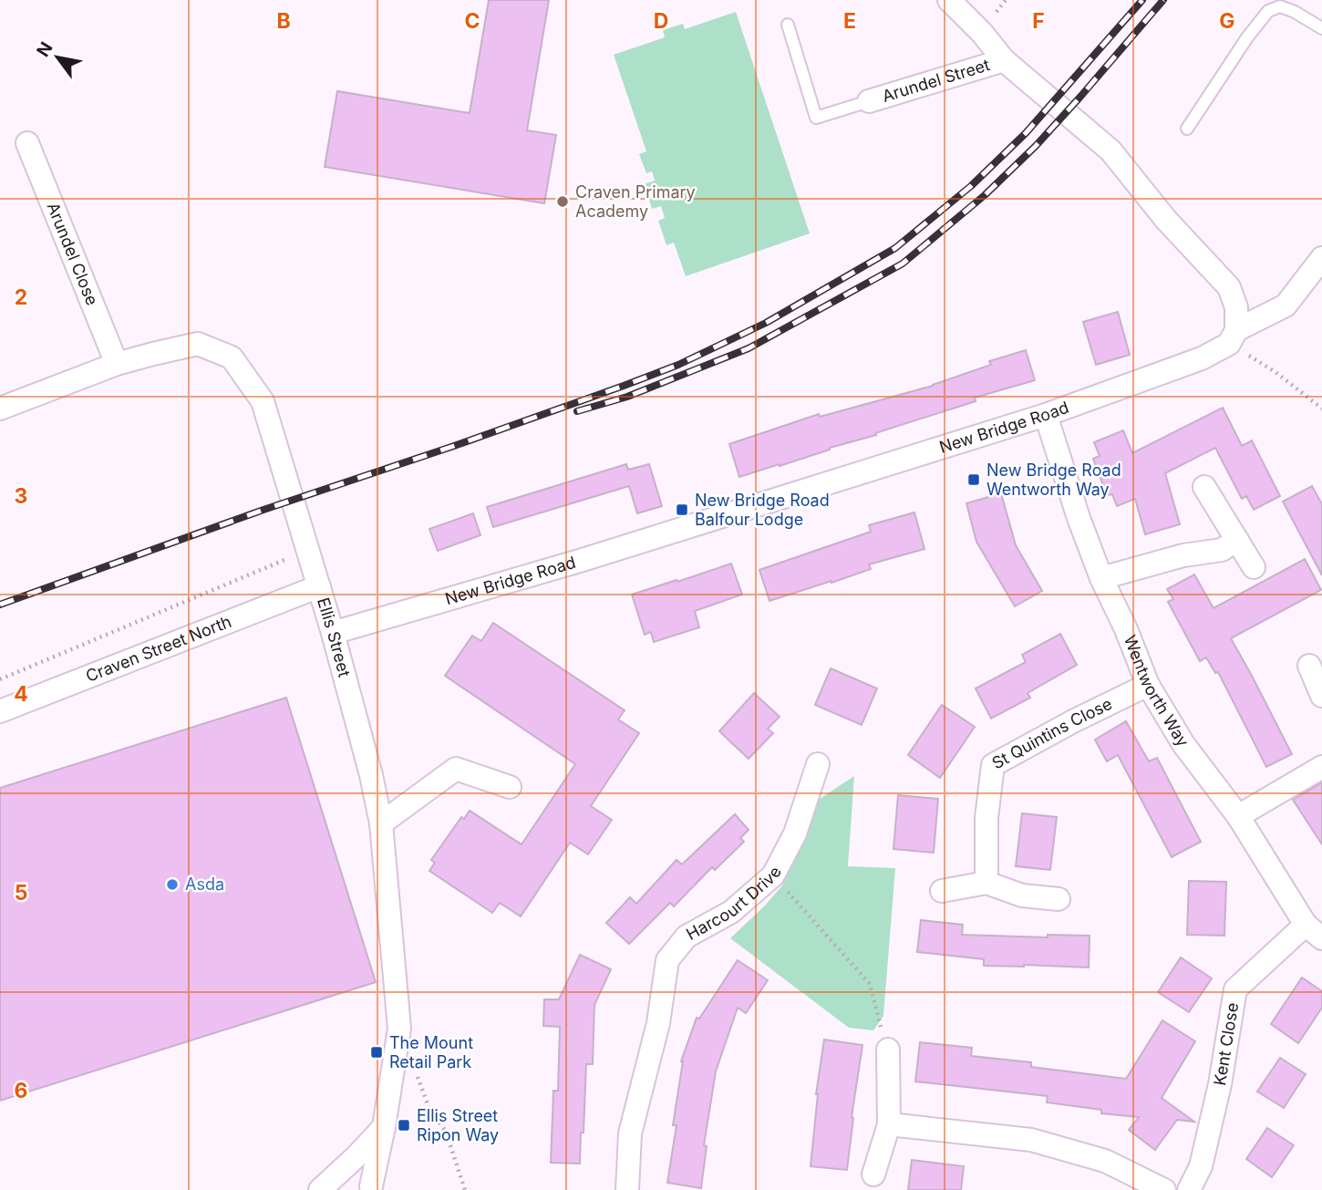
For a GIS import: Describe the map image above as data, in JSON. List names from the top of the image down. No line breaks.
{"streets":{"street":["Arundel Street","Arundel Close","New Bridge Road","Ellis Street","Craven Street North","Wentworth Way","St Quintins Close","Harcourt Drive","Kent Close"]},"crossings":[["Arundel Close","Ellis Street"],["New Bridge Road","Ellis Street"],["New Bridge Road","Wentworth Way"],["Ellis Street","Craven Street North"],["Wentworth Way","St Quintins Close"],["Wentworth Way","Kent Close"]],"places":{"other":["Craven Primary Academy","Asda"],"transit":["New Bridge Road Wentworth Way","New Bridge Road Balfour Lodge","The Mount Retail Park","Ellis Street Ripon Way"]},"north":"top left","grid":{"columns":["B","C","D","E","F","G"],"rows":["2","3","4","5","6"]}}
